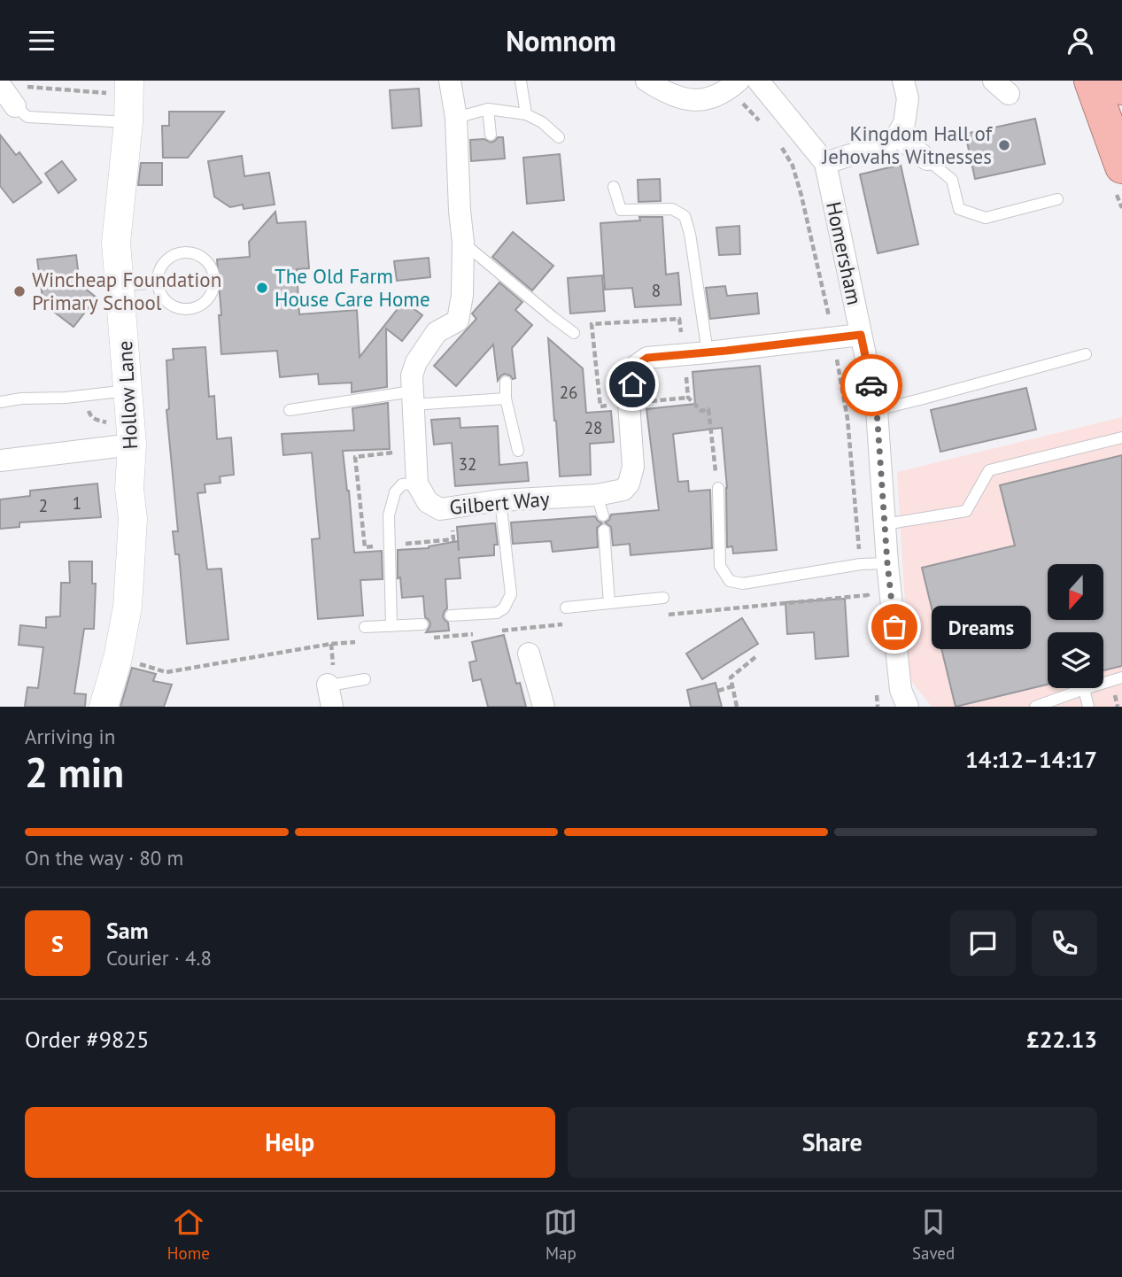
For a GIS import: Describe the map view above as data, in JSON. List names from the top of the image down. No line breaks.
{"streets":{"street":["Homersham","Hollow Lane","Gilbert Way"]},"crossings":[["Homersham","Gilbert Way"]],"places":["Kingdom Hall of Jehovahs Witnesses","The Old Farm House Care Home","Wincheap Foundation Primary School","Dreams"],"house_numbers":["8","26","28","32","1","2"],"north":"bottom","page":{"header":"Nomnom","bubble":"Dreams","heading":["2 min","Arriving in","14:12–14:17"],"panel":["Sam","Courier · 4.8","Order #9825","£22.13"],"bar":"On the way · 80 m","round":"S","buttons":["Help","Share"],"tabs":["Home","Map","Saved"]}}
